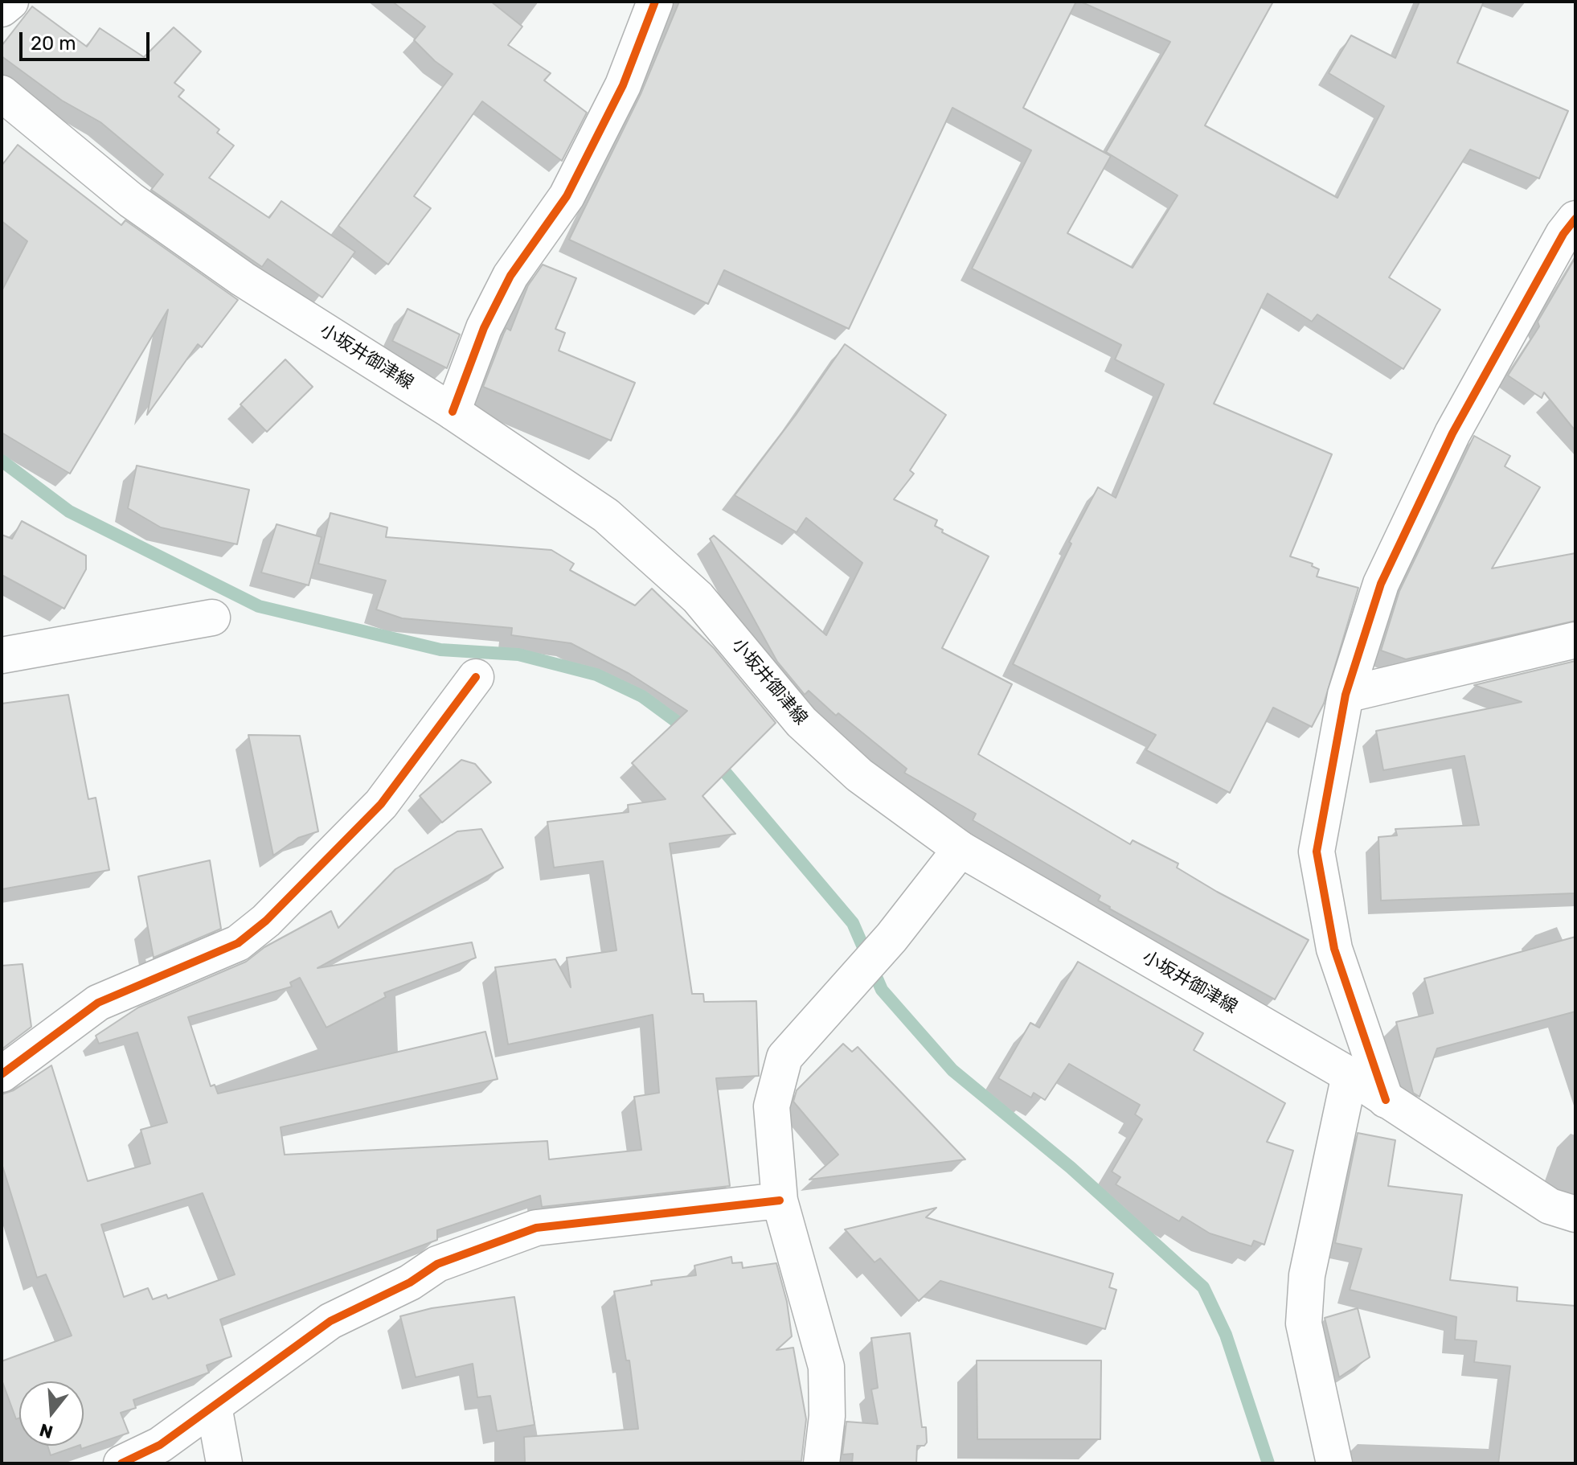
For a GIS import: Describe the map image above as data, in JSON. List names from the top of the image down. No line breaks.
{"streets":{"street":["小坂井御津線"]},"scale_bar":"20 m","north":"bottom"}
